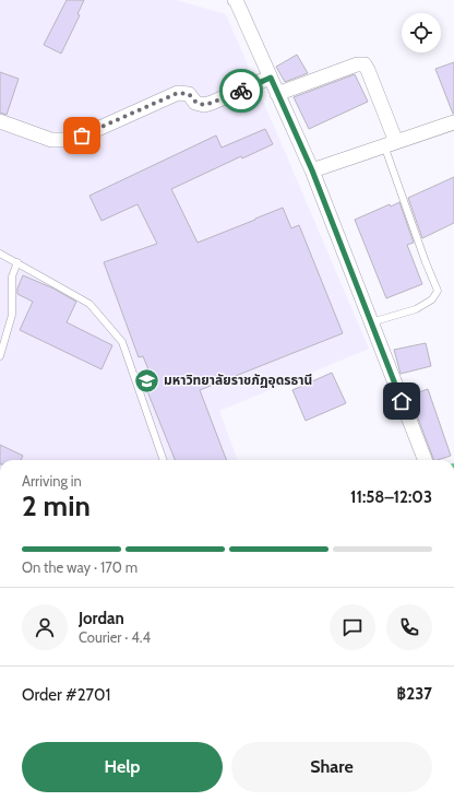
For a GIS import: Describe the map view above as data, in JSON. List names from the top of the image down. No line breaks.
{"places":{"school or university":["มหาวิทยาลัยราชภัฏอุดรธานี"]},"page":{"heading":["2 min","Arriving in","11:58–12:03"],"panel":["Jordan","Courier · 4.4","Order #2701","฿237"],"bar":"On the way · 170 m","buttons":["Help","Share"]}}
